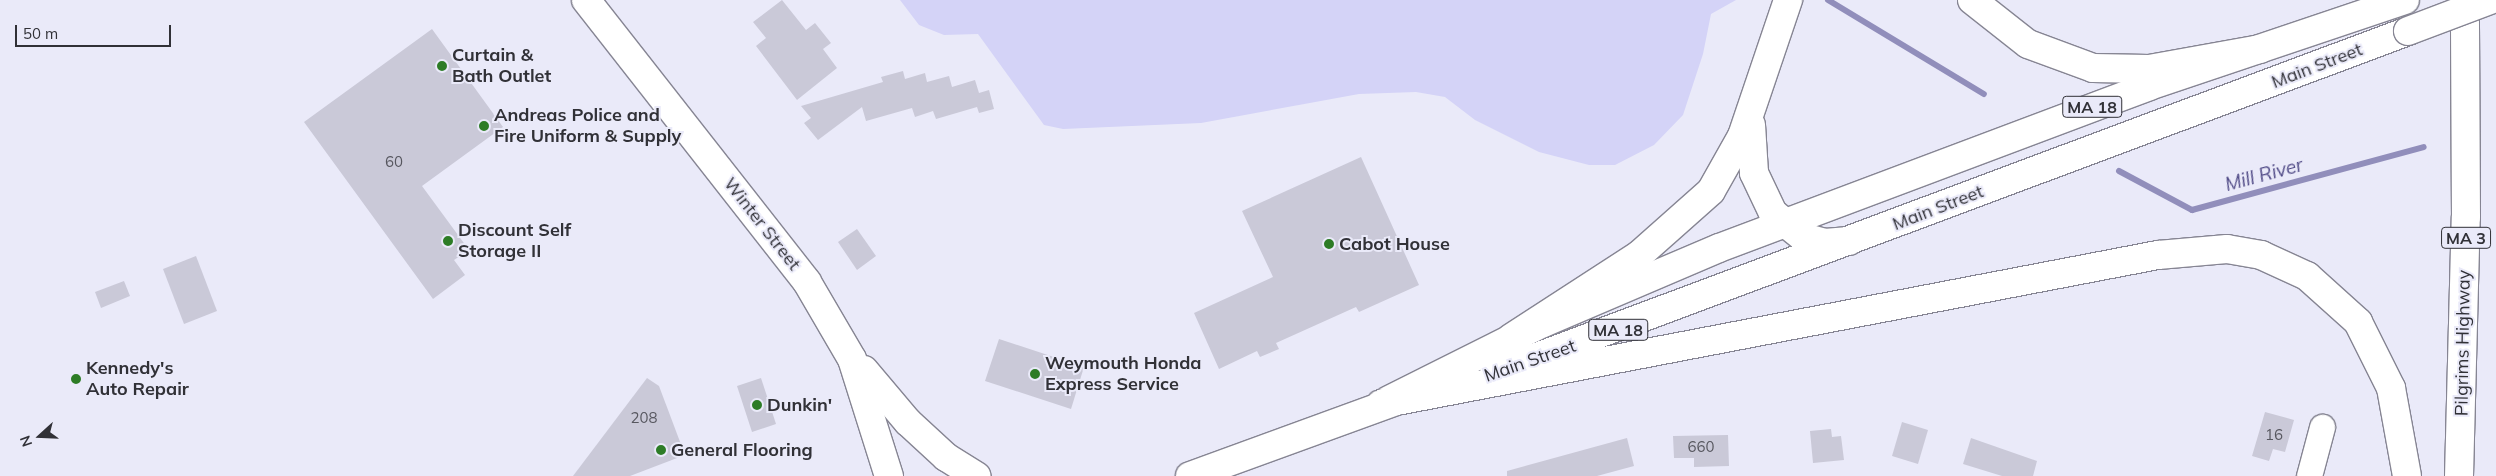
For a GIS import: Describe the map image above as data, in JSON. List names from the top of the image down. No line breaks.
{"streets":{"main road":["Main Street","MA 18","Winter Street","MA 3","Pilgrims Highway"]},"water":["Mill River"],"places":["Curtain & Bath Outlet","Andreas Police and Fire Uniform & Supply","Discount Self Storage II","Cabot House","Weymouth Honda Express Service","Kennedy's Auto Repair","Dunkin'","General Flooring"],"house_numbers":["60","208","16","660"],"scale_bar":"50 m","north":"left"}
